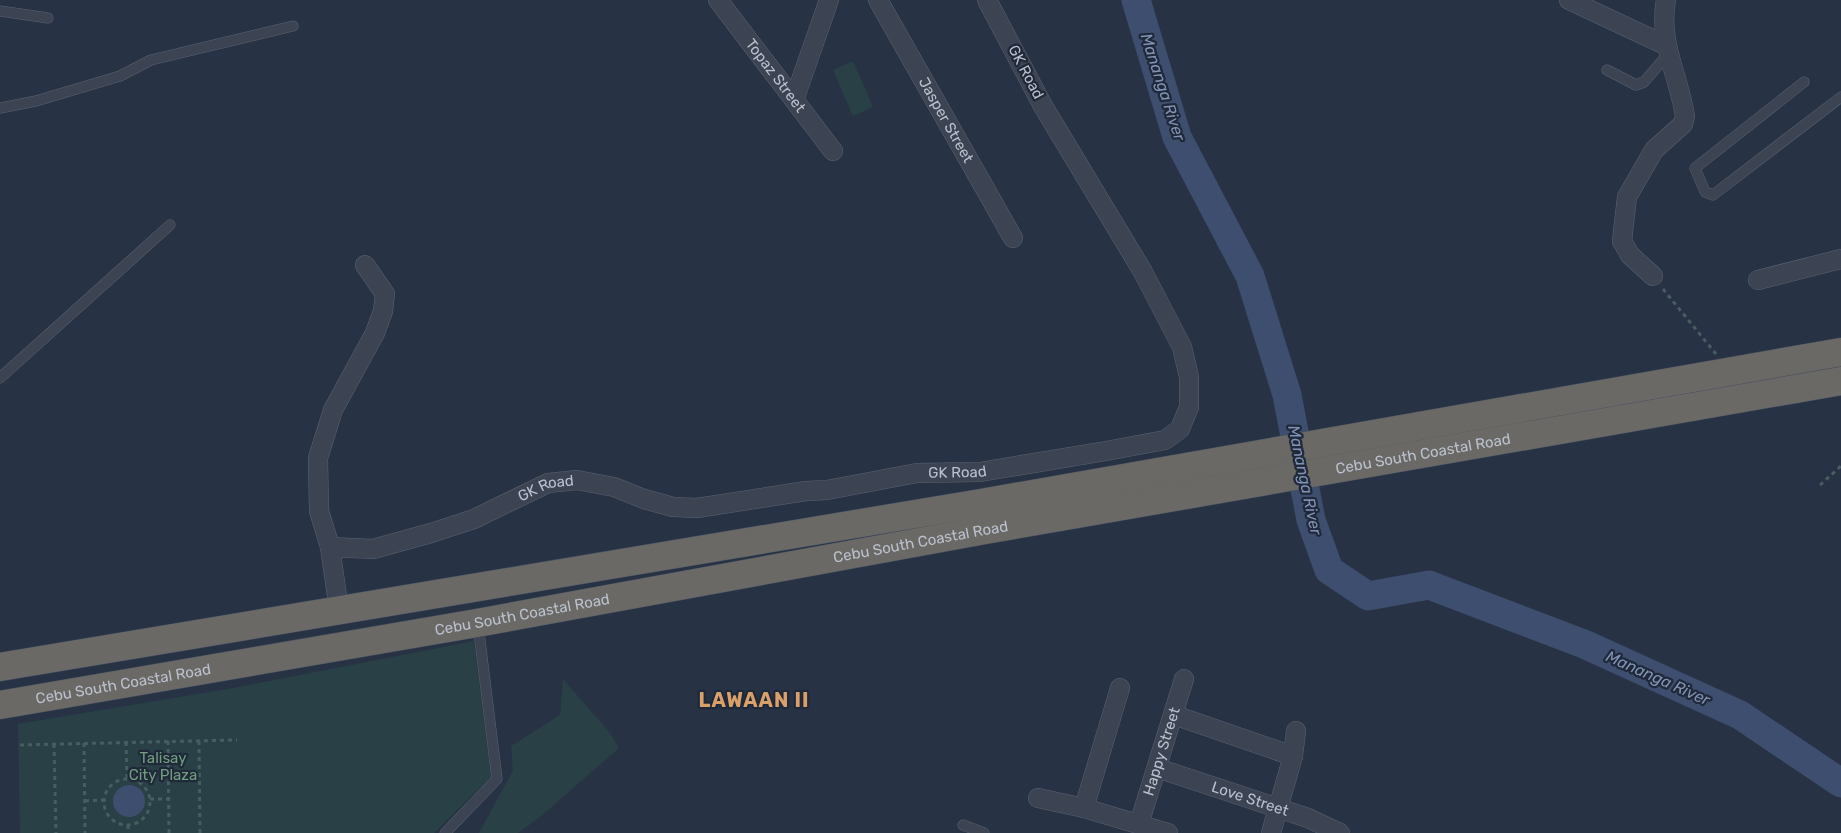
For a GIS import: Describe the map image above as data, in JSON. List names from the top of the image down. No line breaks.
{"streets":{"highway":["Cebu South Coastal Road"],"street":["GK Road","Topaz Street","Jasper Street","Happy Street","Love Street"]},"crossings":[["Happy Street","Love Street"]],"districts":["LAWAAN II"],"water":["Mananga River"],"parks":["Talisay City Plaza"]}
